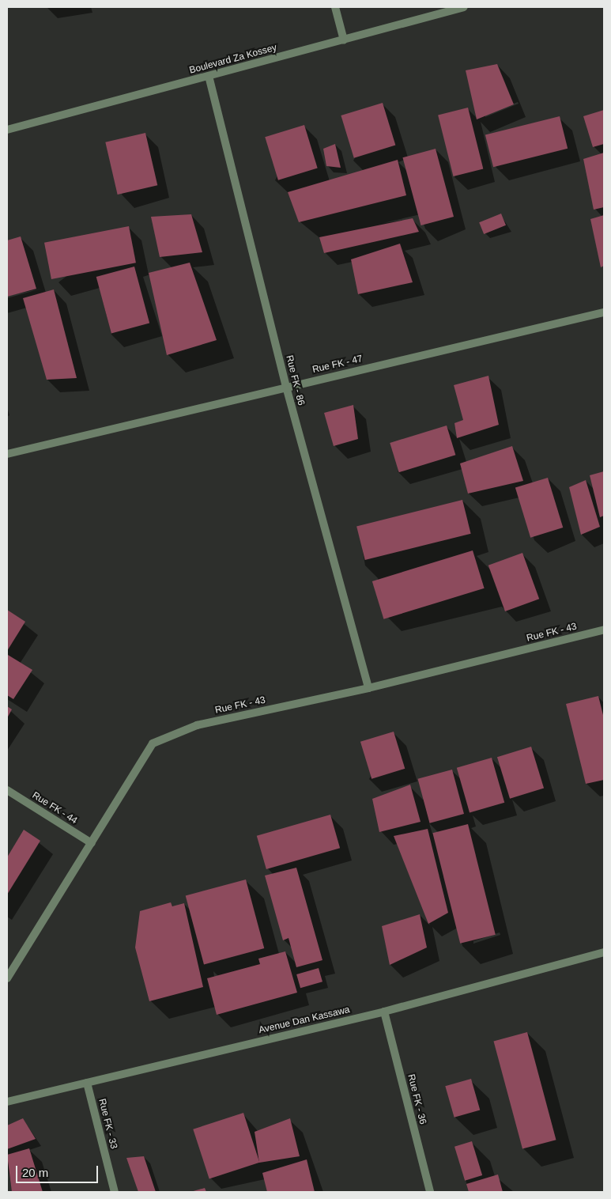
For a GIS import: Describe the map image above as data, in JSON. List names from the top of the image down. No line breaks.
{"streets":{"street":["Boulevard Za Kossey","Rue FK - 47","Rue FK - 86","Rue FK - 43","Rue FK - 44","Avenue Dan Kassawa","Rue FK - 36","Rue FK - 33"]},"crossings":[["Boulevard Za Kossey","Rue FK - 86"],["Rue FK - 47","Rue FK - 86"],["Rue FK - 86","Rue FK - 43"],["Rue FK - 43","Rue FK - 44"],["Avenue Dan Kassawa","Rue FK - 36"],["Avenue Dan Kassawa","Rue FK - 33"]],"scale_bar":"20 m"}
